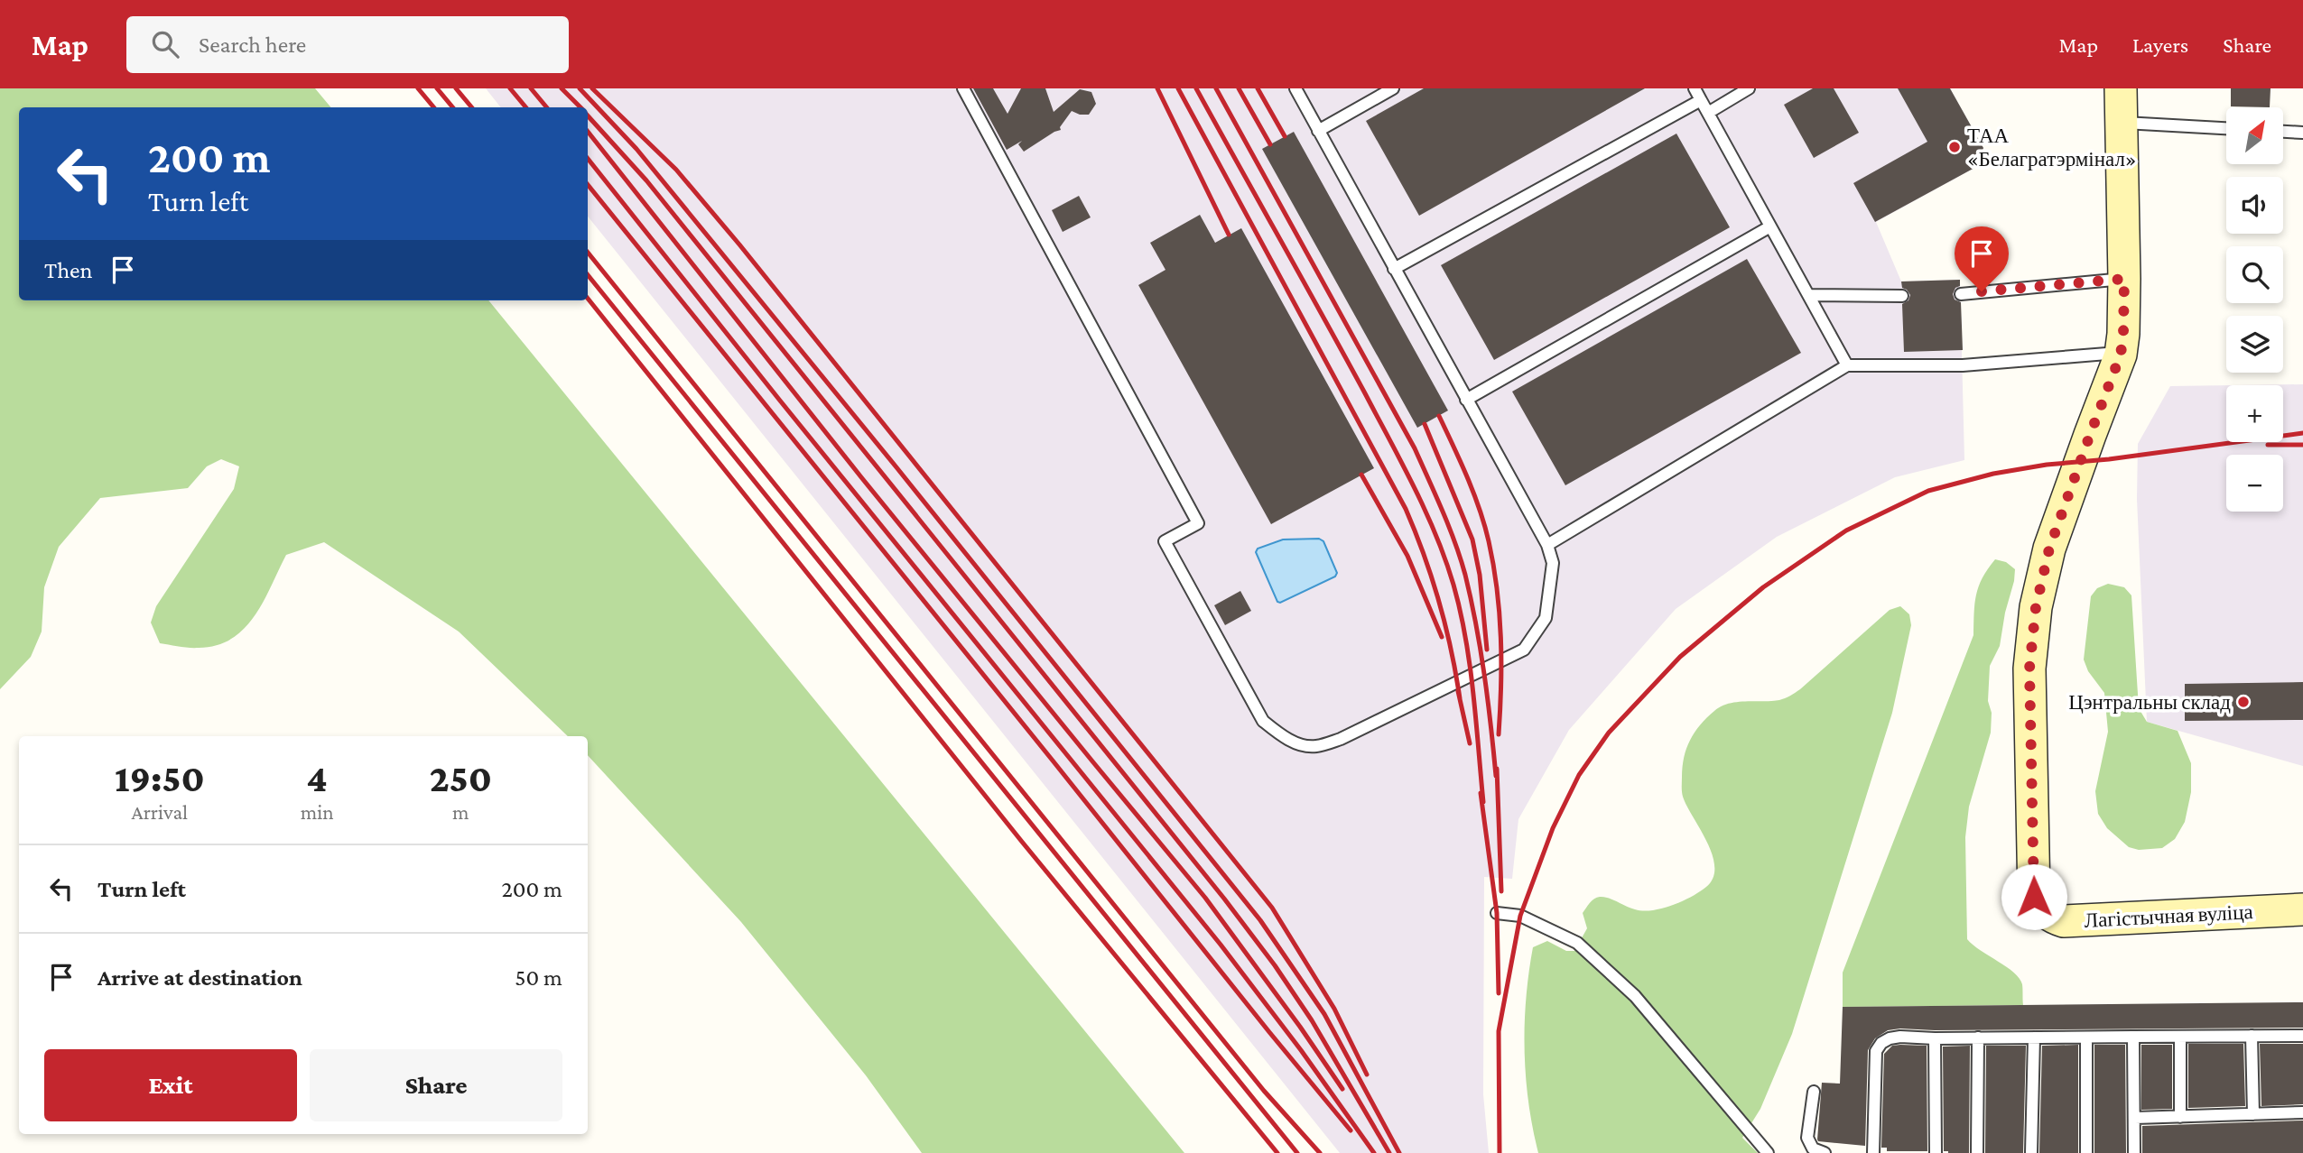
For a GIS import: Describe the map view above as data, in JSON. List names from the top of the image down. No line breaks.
{"streets":{"street":["Лагістычная вуліца"]},"places":["ТАА «Белагратэрмінал»","Цэнтральны склад"],"north":"top right","page":{"header":"Map","search":"Search here","nav":["Map","Layers","Share"],"map_buttons":["+","−"],"turn":["200 m","Turn left"],"then":"Then","eta":["19:50","Arrival","4","min","250","m"],"list":[{"name":"Turn left","value":"200 m"},{"name":"Arrive at destination","value":"50 m"}],"buttons":["Exit","Share"]}}
